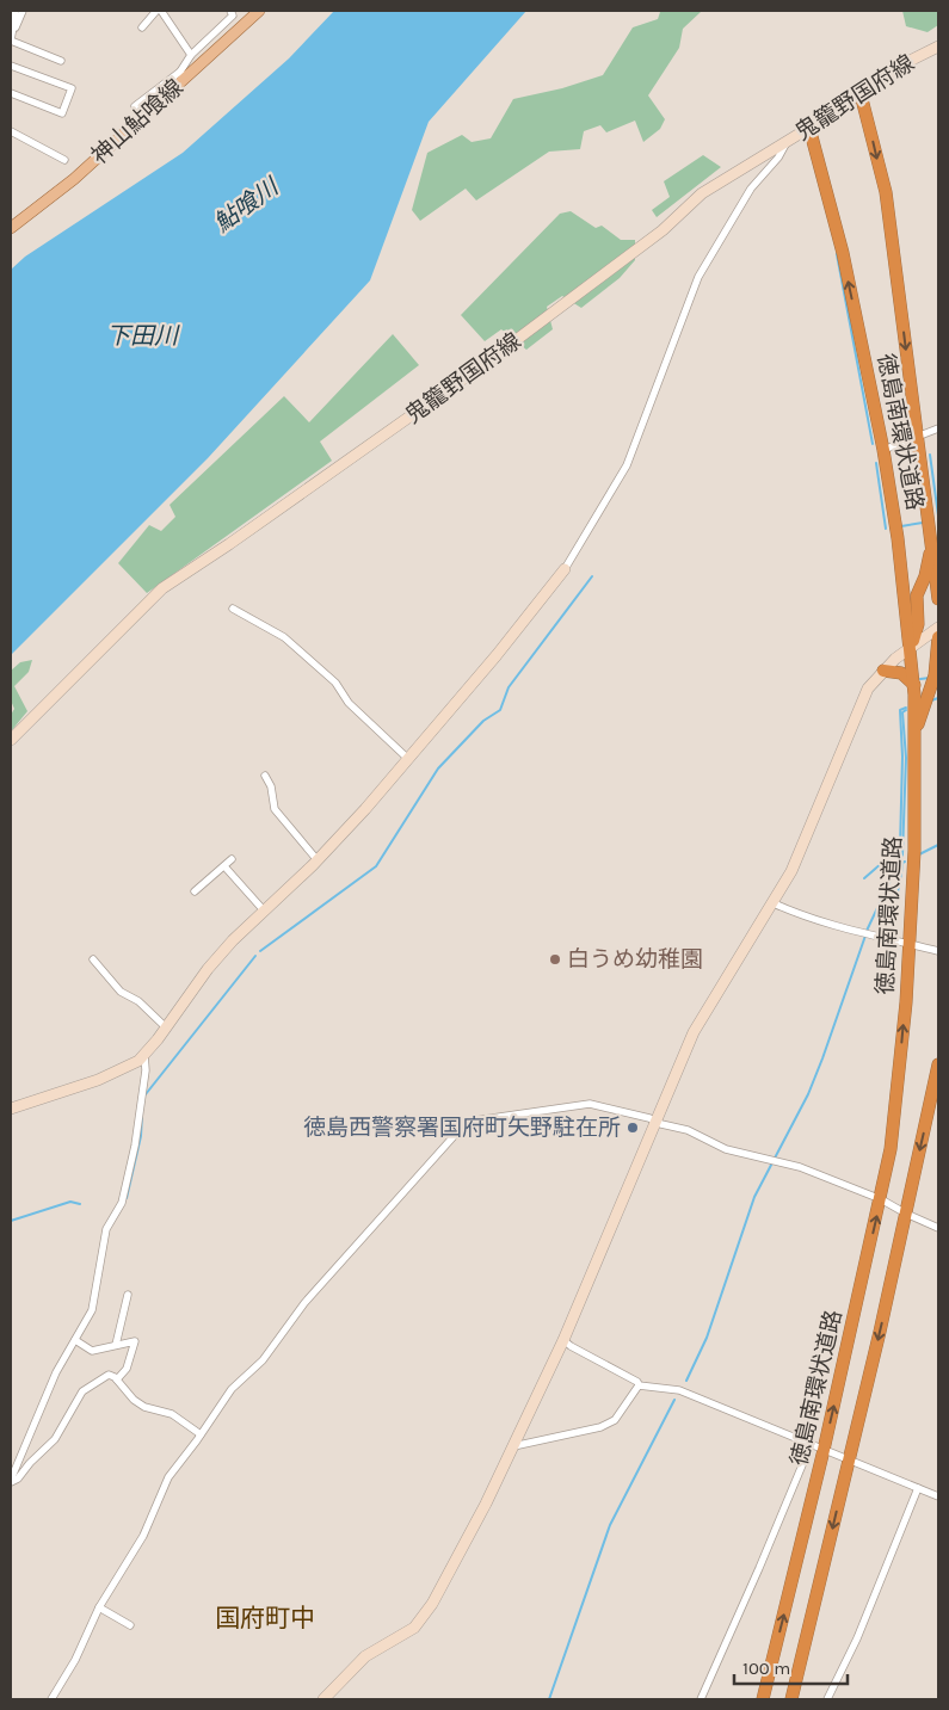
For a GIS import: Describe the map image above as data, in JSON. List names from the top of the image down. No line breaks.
{"streets":{"highway":["徳島南環状道路"],"main road":["神山鮎喰線"],"street":["鬼籠野国府線"]},"crossings":[["鬼籠野国府線","徳島南環状道路"]],"districts":["国府町中"],"water":["鮎喰川","下田川"],"places":["白うめ幼稚園","徳島西警察署国府町矢野駐在所"],"scale_bar":"100 m"}
